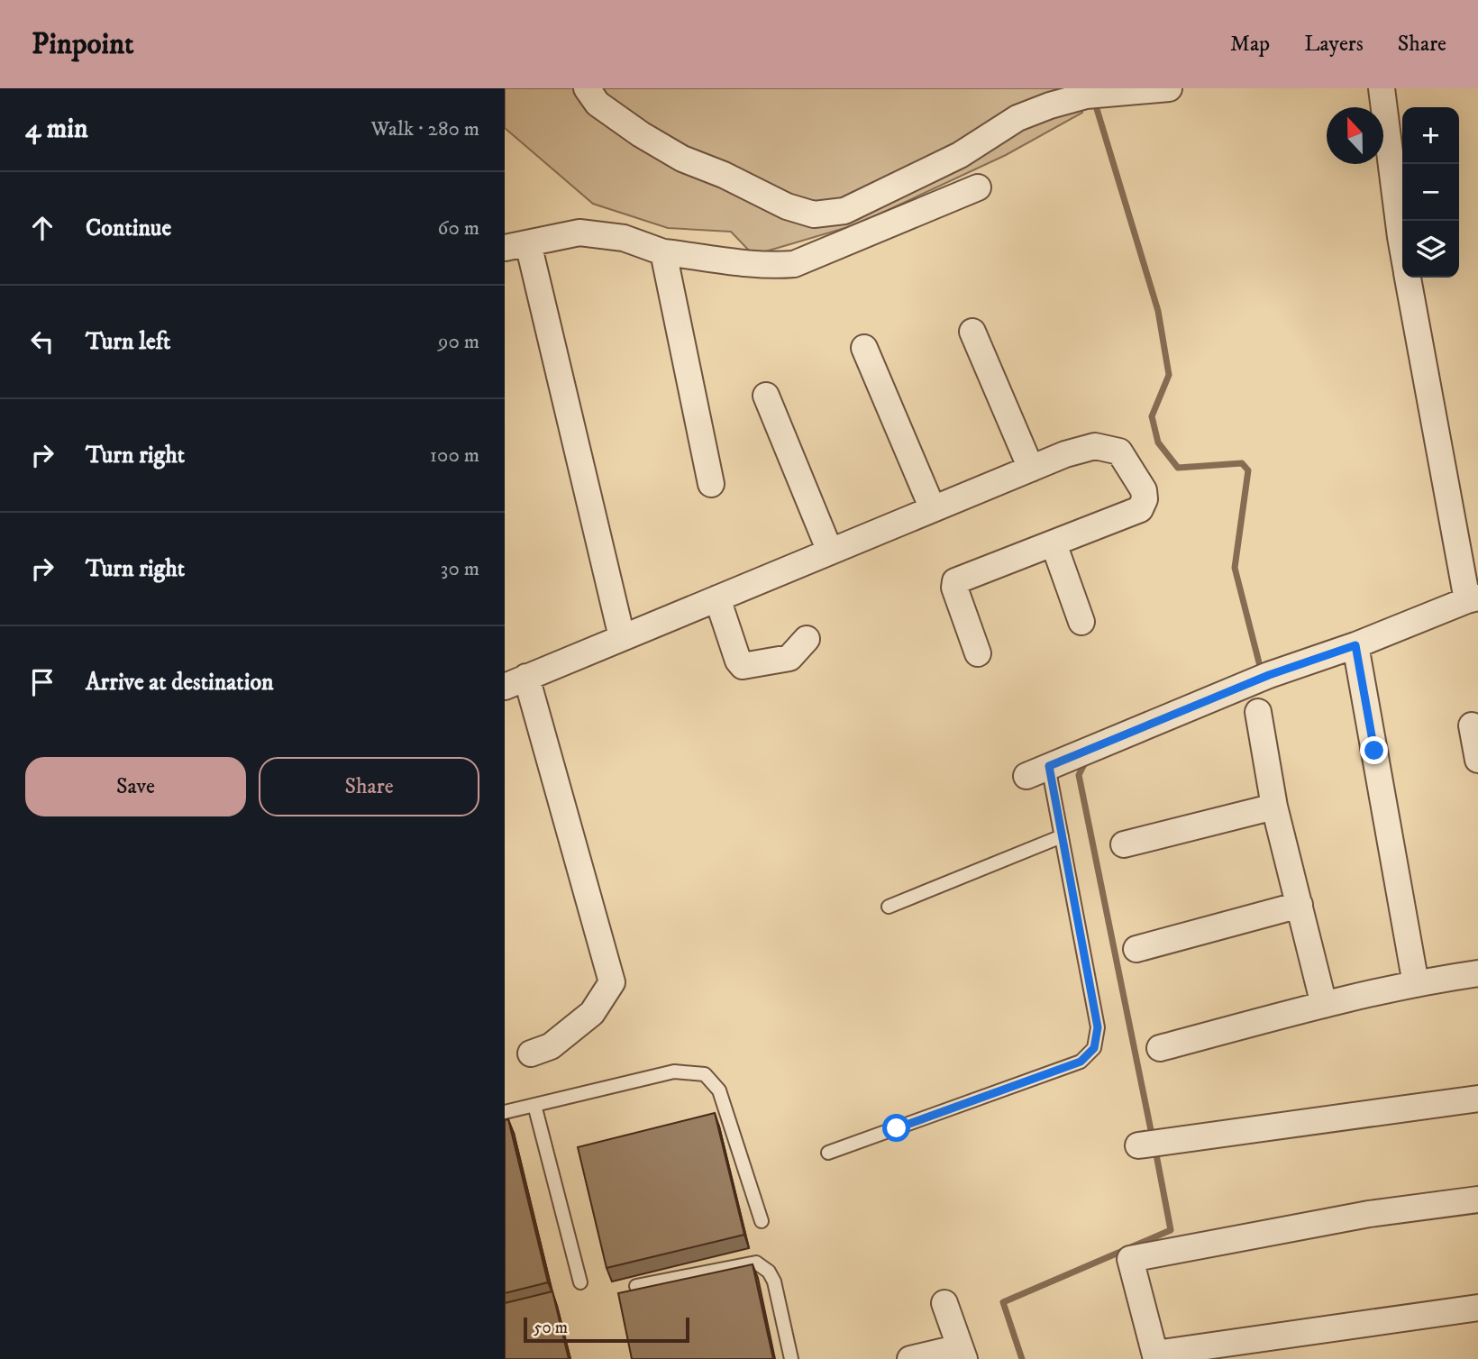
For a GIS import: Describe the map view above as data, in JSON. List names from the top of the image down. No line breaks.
{"scale_bar":"50 m","north":"top","page":{"header":"Pinpoint","nav":["Map","Layers","Share"],"heading":["4 min","Walk · 280 m"],"map_buttons":["+","−"],"list":[["Continue","60 m"],["Turn left","90 m"],["Turn right","100 m"],["Turn right","30 m"],"Arrive at destination"],"buttons":["Save","Share"],"scale":"50 m"}}
